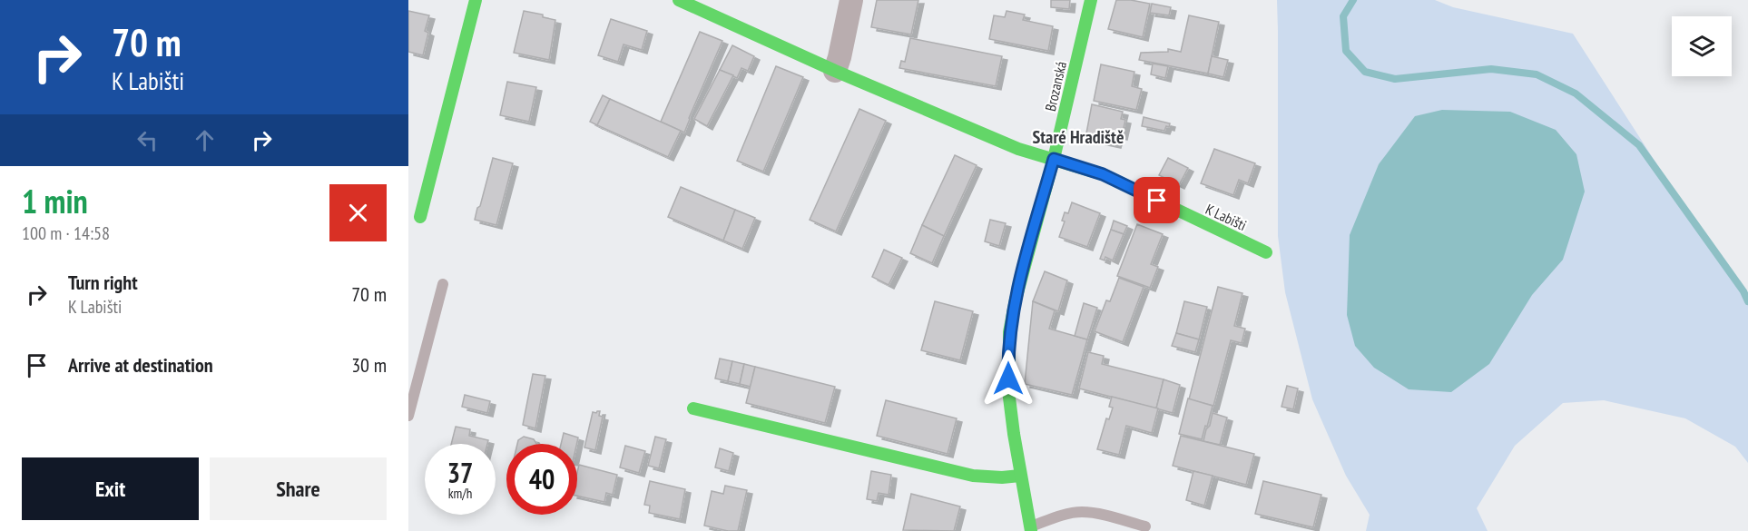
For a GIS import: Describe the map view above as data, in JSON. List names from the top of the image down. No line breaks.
{"streets":{"street":["Brozanská","K Labišti"]},"crossings":[["Brozanská","K Labišti"]],"districts":["Staré Hradiště"],"page":{"turn":["70 m","K Labišti"],"heading":["1 min","100 m · 14:58"],"list":[{"name":"Turn right","note":"K Labišti","value":"70 m"},{"name":"Arrive at destination","value":"30 m"}],"speed":"37 km/h","limit":"40","buttons":["Exit","Share"]}}
